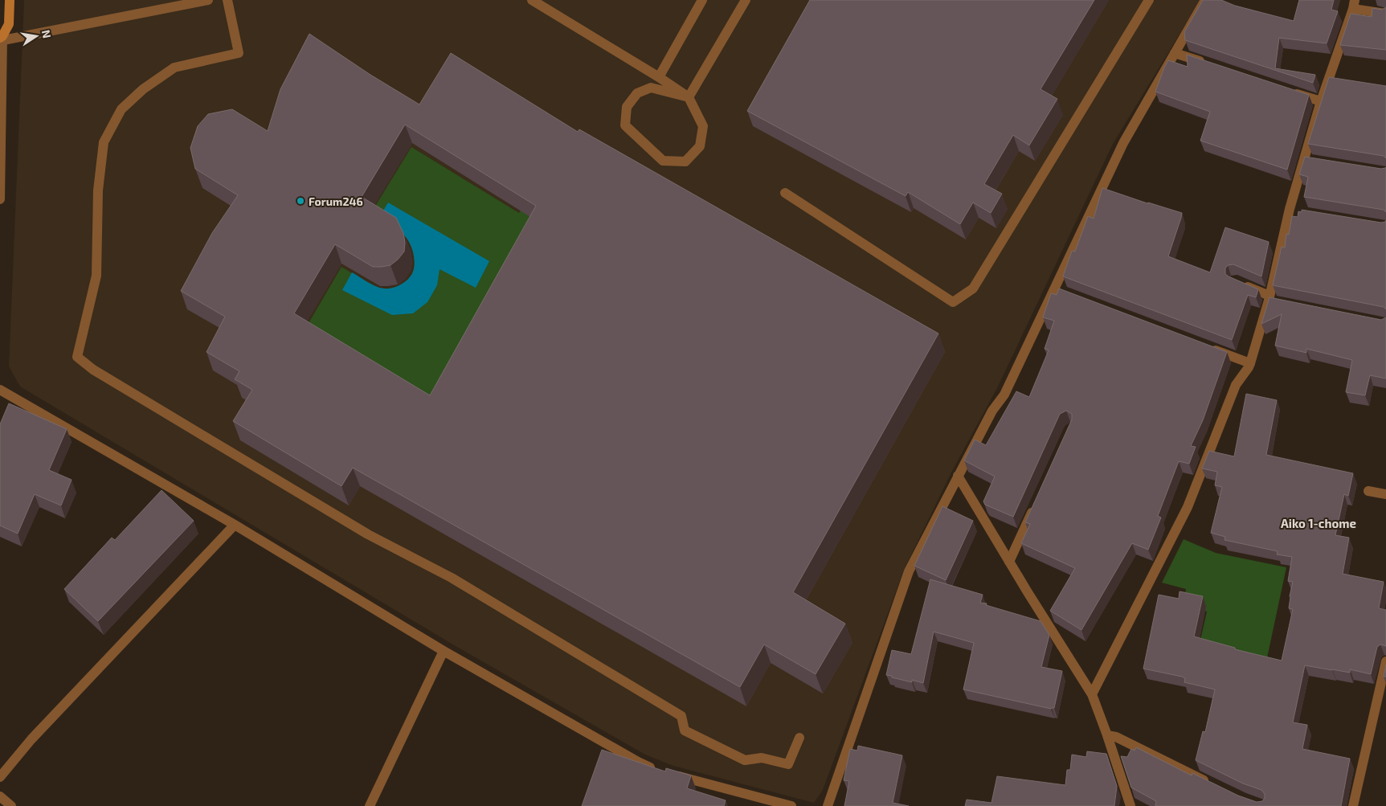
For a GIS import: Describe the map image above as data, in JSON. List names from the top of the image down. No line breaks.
{"districts":["Aiko 1-chome"],"places":["Forum246"],"north":"right"}
